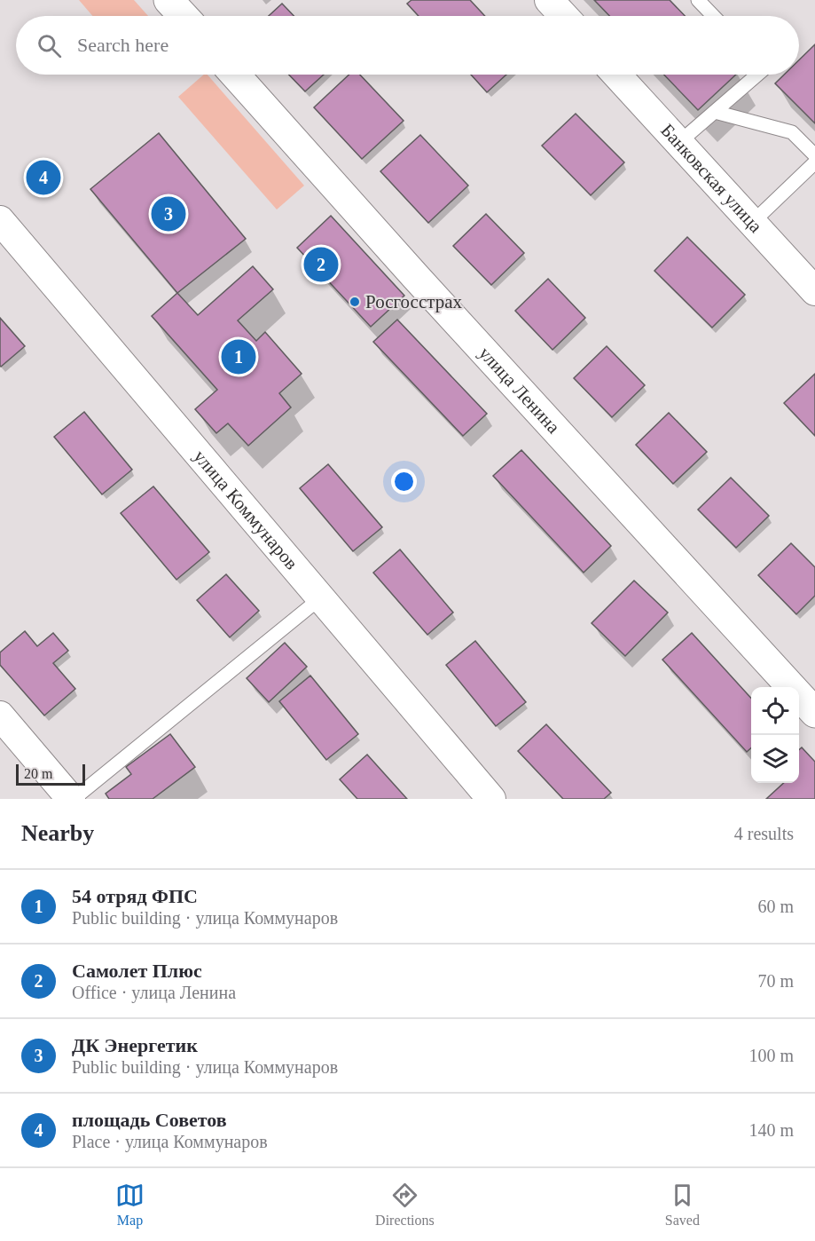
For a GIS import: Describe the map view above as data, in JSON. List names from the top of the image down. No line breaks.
{"streets":{"street":["Банковская улица","улица Ленина","улица Коммунаров"]},"places":["Росгосстрах"],"scale_bar":"20 m","page":{"search":"Search here","pins":["4","3","2","1"],"scale":"20 m","heading":["Nearby","4 results"],"list":[{"mark":"1","name":"54 отряд ФПС","note":"Public building · улица Коммунаров","value":"60 m"},{"mark":"2","name":"Самолет Плюс","note":"Office · улица Ленина","value":"70 m"},{"mark":"3","name":"ДК Энергетик","note":"Public building · улица Коммунаров","value":"100 m"},{"mark":"4","name":"площадь Советов","note":"Place · улица Коммунаров","value":"140 m"}],"nav":["Map","Directions","Saved"]}}
